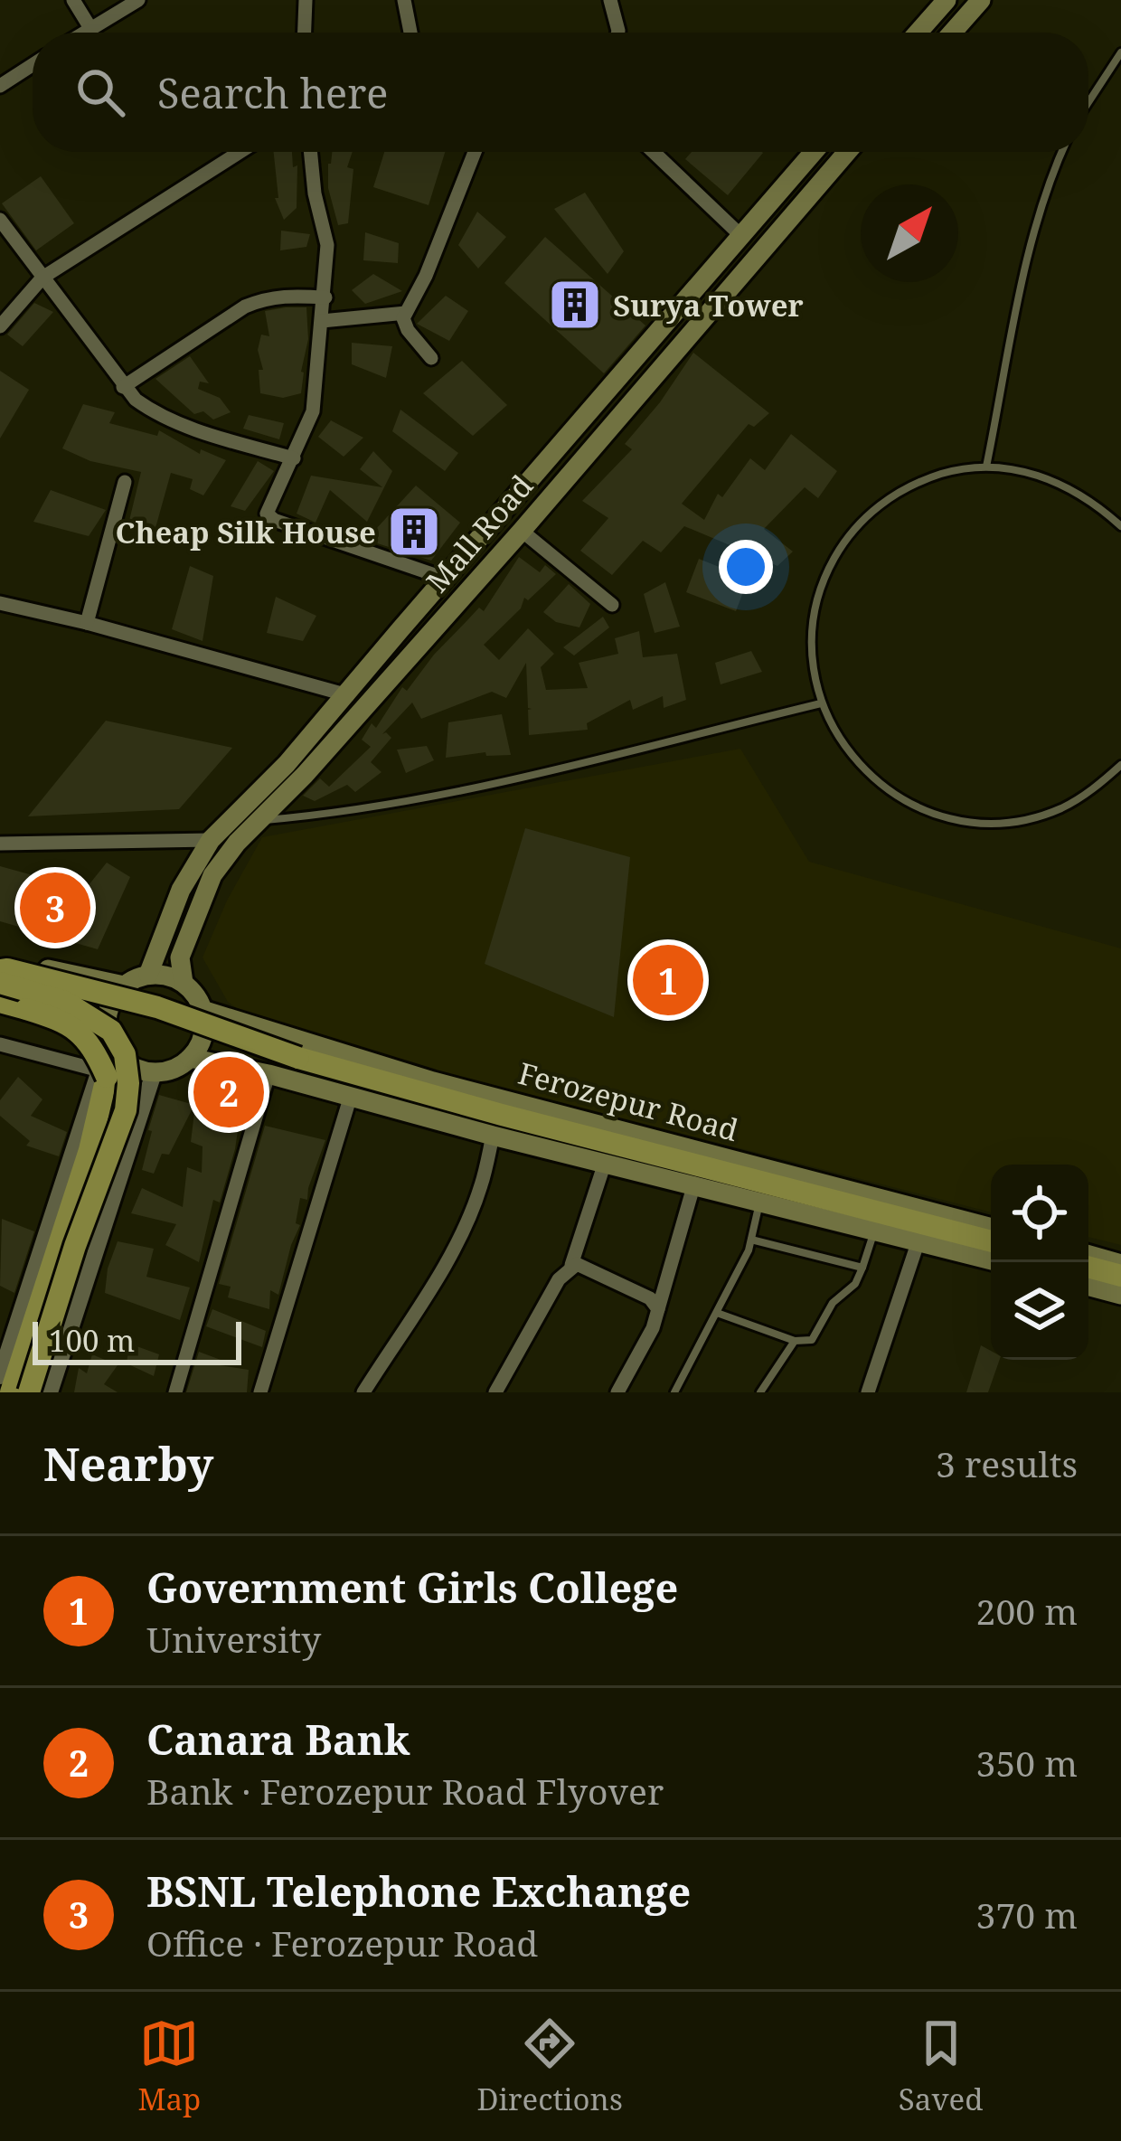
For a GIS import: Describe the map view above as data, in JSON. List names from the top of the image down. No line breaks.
{"streets":{"main road":["Mall Road","Ferozepur Road"]},"crossings":[["Mall Road","Ferozepur Road"]],"places":{"building":["Surya Tower","Cheap Silk House"]},"scale_bar":"100 m","north":"top right","page":{"search":"Search here","pins":["3","1","2"],"scale":"100 m","heading":["Nearby","3 results"],"list":[{"mark":"1","name":"Government Girls College","note":"University","value":"200 m"},{"mark":"2","name":"Canara Bank","note":"Bank · Ferozepur Road Flyover","value":"350 m"},{"mark":"3","name":"BSNL Telephone Exchange","note":"Office · Ferozepur Road","value":"370 m"}],"nav":["Map","Directions","Saved"]}}
